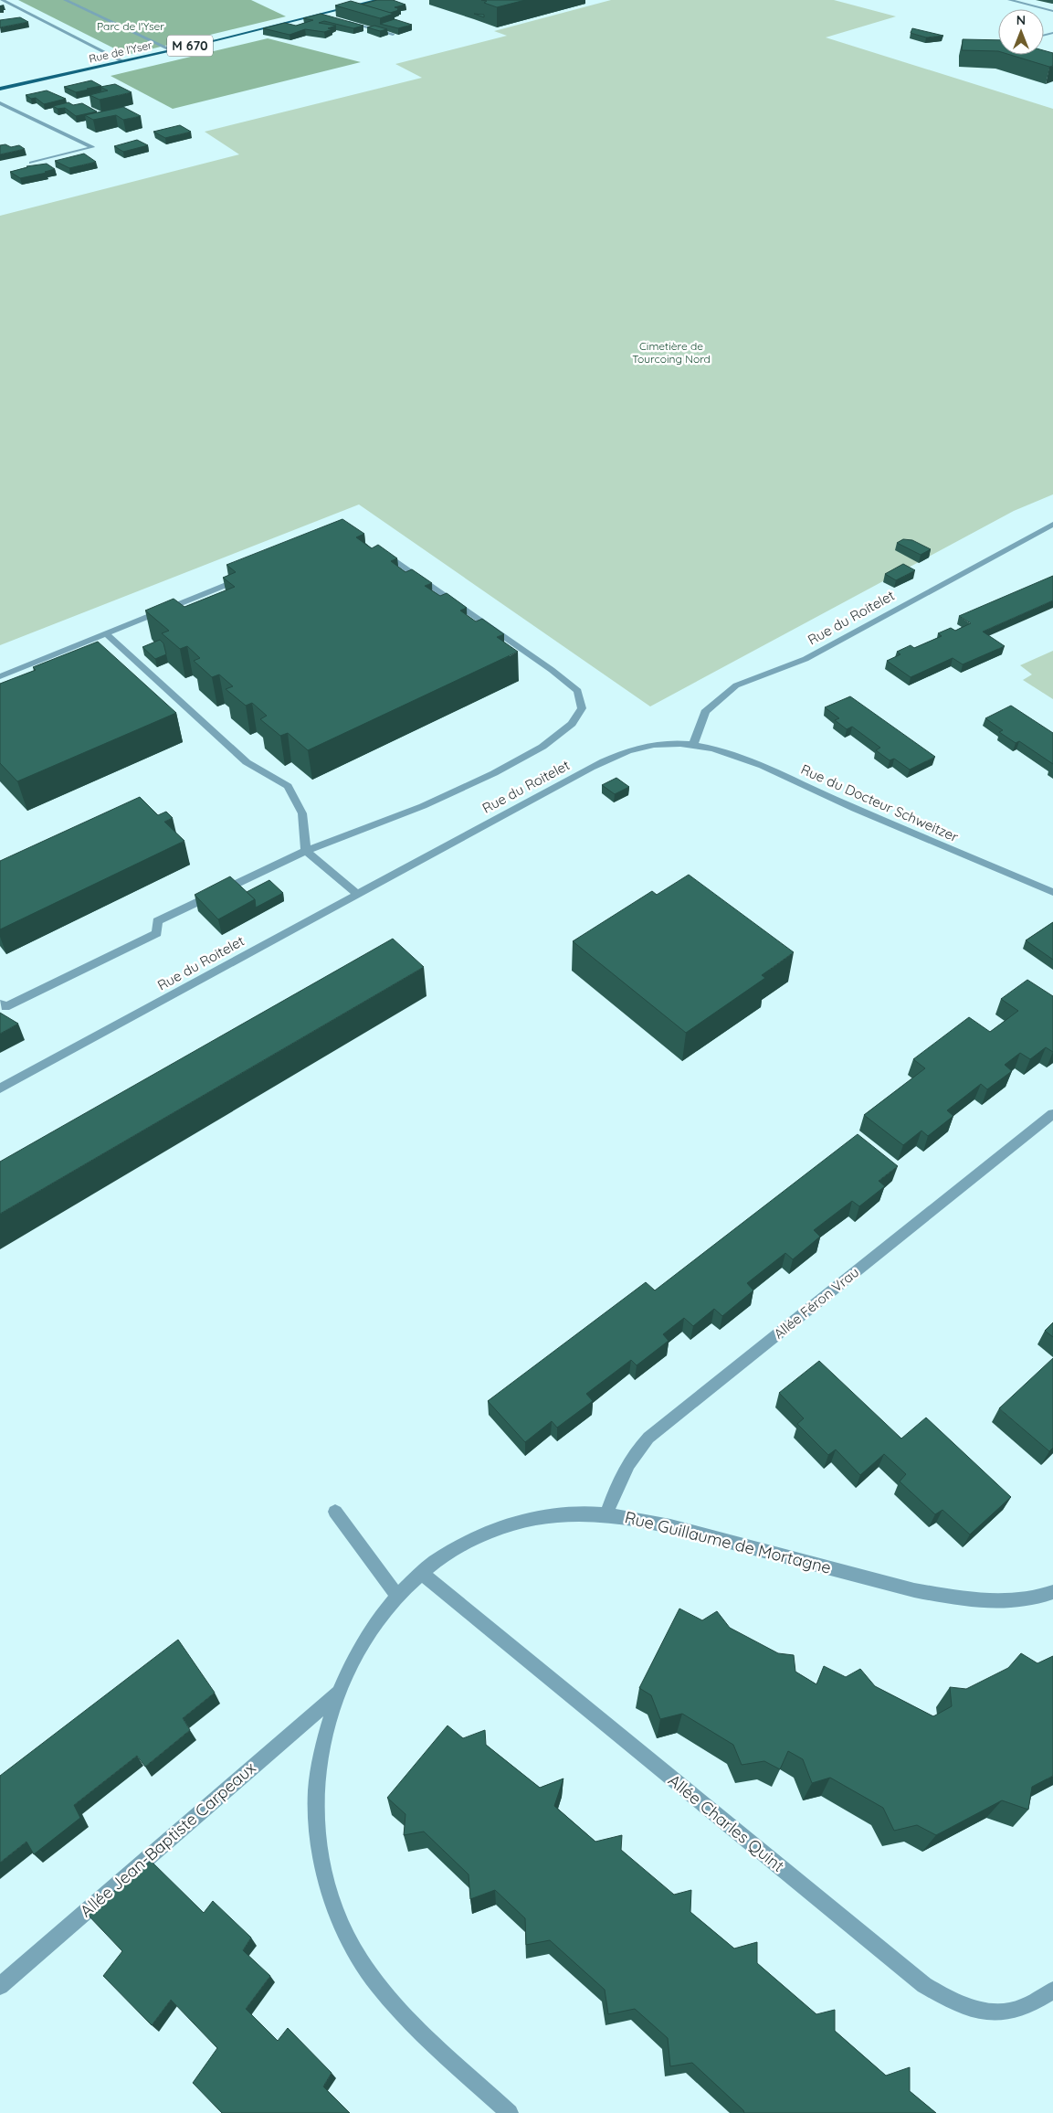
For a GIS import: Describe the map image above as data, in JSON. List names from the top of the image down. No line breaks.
{"streets":{"main road":["M 670","Rue de l'Yser"],"street":["Rue du Roitelet","Rue du Docteur Schweitzer","Allée Féron Vrau","Rue Guillaume de Mortagne","Allée Charles Quint","Allée Jean-Baptiste Carpeaux"]},"crossings":[["Rue du Roitelet","Rue du Docteur Schweitzer"],["Allée Féron Vrau","Rue Guillaume de Mortagne"],["Rue Guillaume de Mortagne","Allée Charles Quint"],["Rue Guillaume de Mortagne","Allée Jean-Baptiste Carpeaux"]],"parks":["Parc de l'Yser","Cimetière de Tourcoing Nord"],"north":"top"}
